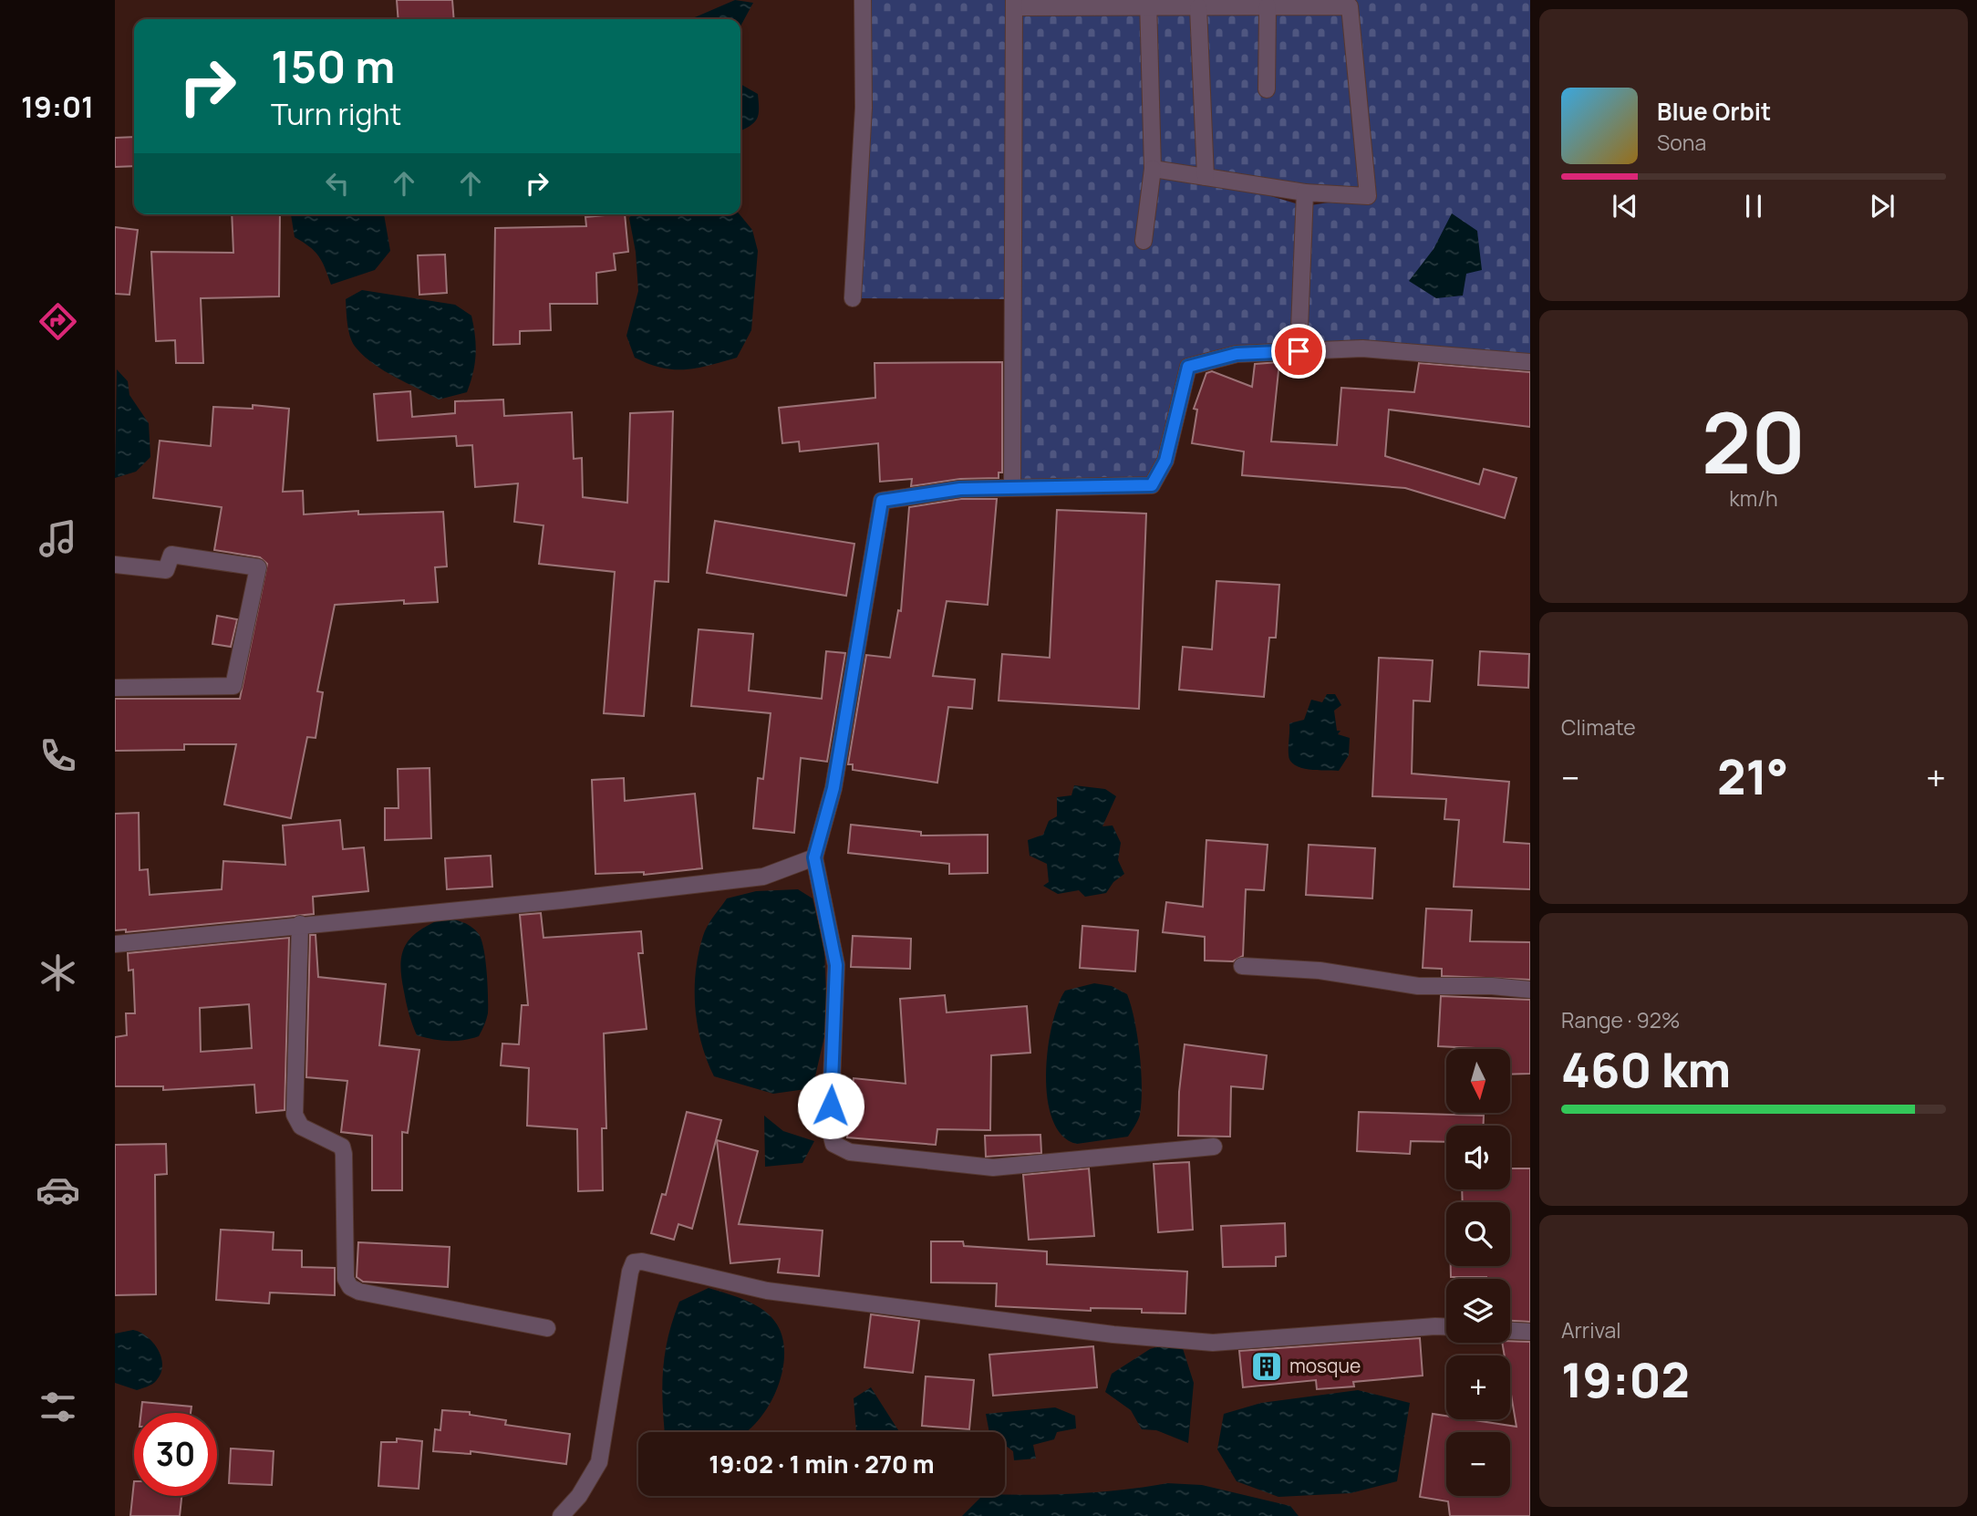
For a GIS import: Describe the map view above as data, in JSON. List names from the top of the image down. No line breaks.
{"places":{"building":["mosque"]},"north":"bottom","page":{"tabs":"19:01","turn":["150 m","Turn right"],"song":["Blue Orbit","Sona"],"tile":[["20","km/h"],"Climate",["Range · 92%","460 km"],["Arrival","19:02"]],"heat":["−","21°","+"],"map_buttons":["+","−"],"limit":"30","trip":"19:02 · 1 min · 270 m"}}
